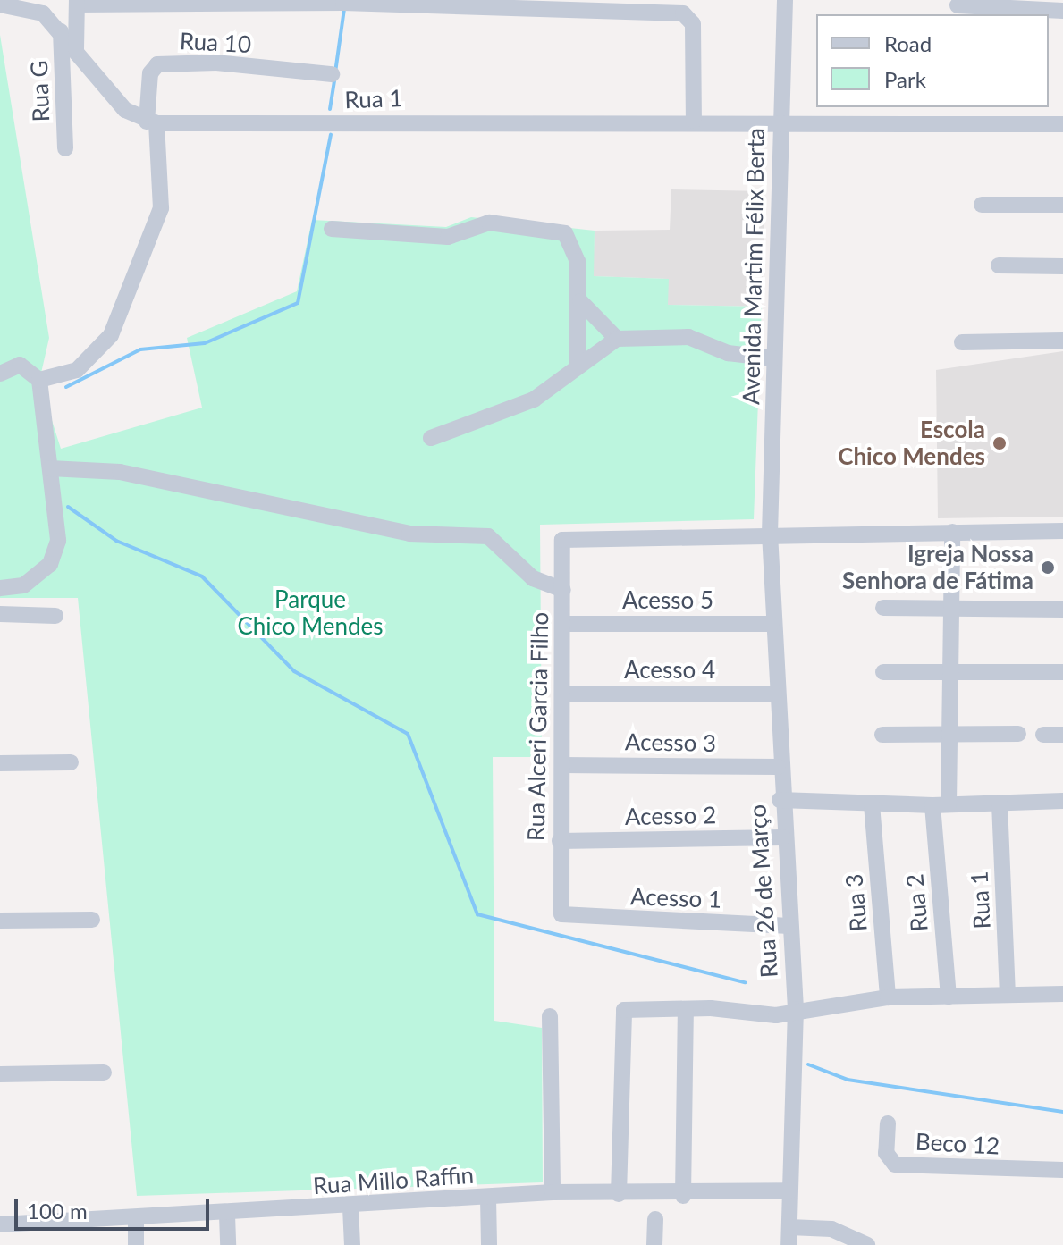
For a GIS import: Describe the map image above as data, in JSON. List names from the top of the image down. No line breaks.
{"streets":{"street":["Rua 10","Rua G","Rua 1","Avenida Martim Félix Berta","Acesso 5","Acesso 4","Rua Alceri Garcia Filho","Acesso 3","Acesso 2","Rua 26 de Março","Acesso 1","Rua 3","Rua 2","Beco 12","Rua Millo Raffin"]},"crossings":[["Rua 10","Rua 1"],["Rua 1","Avenida Martim Félix Berta"],["Avenida Martim Félix Berta","Rua Alceri Garcia Filho"],["Avenida Martim Félix Berta","Rua 26 de Março"],["Acesso 5","Rua Alceri Garcia Filho"],["Acesso 5","Rua 26 de Março"],["Acesso 4","Rua Alceri Garcia Filho"],["Acesso 4","Rua 26 de Março"],["Rua Alceri Garcia Filho","Acesso 3"],["Rua Alceri Garcia Filho","Acesso 2"],["Rua Alceri Garcia Filho","Rua 26 de Março"],["Rua Alceri Garcia Filho","Acesso 1"],["Acesso 3","Rua 26 de Março"],["Acesso 2","Rua 26 de Março"],["Rua 26 de Março","Acesso 1"],["Rua 26 de Março","Rua Millo Raffin"]],"parks":["Parque Chico Mendes"],"places":["Escola Chico Mendes","Igreja Nossa Senhora de Fátima"],"legend":["Road","Park"],"scale_bar":"100 m"}
